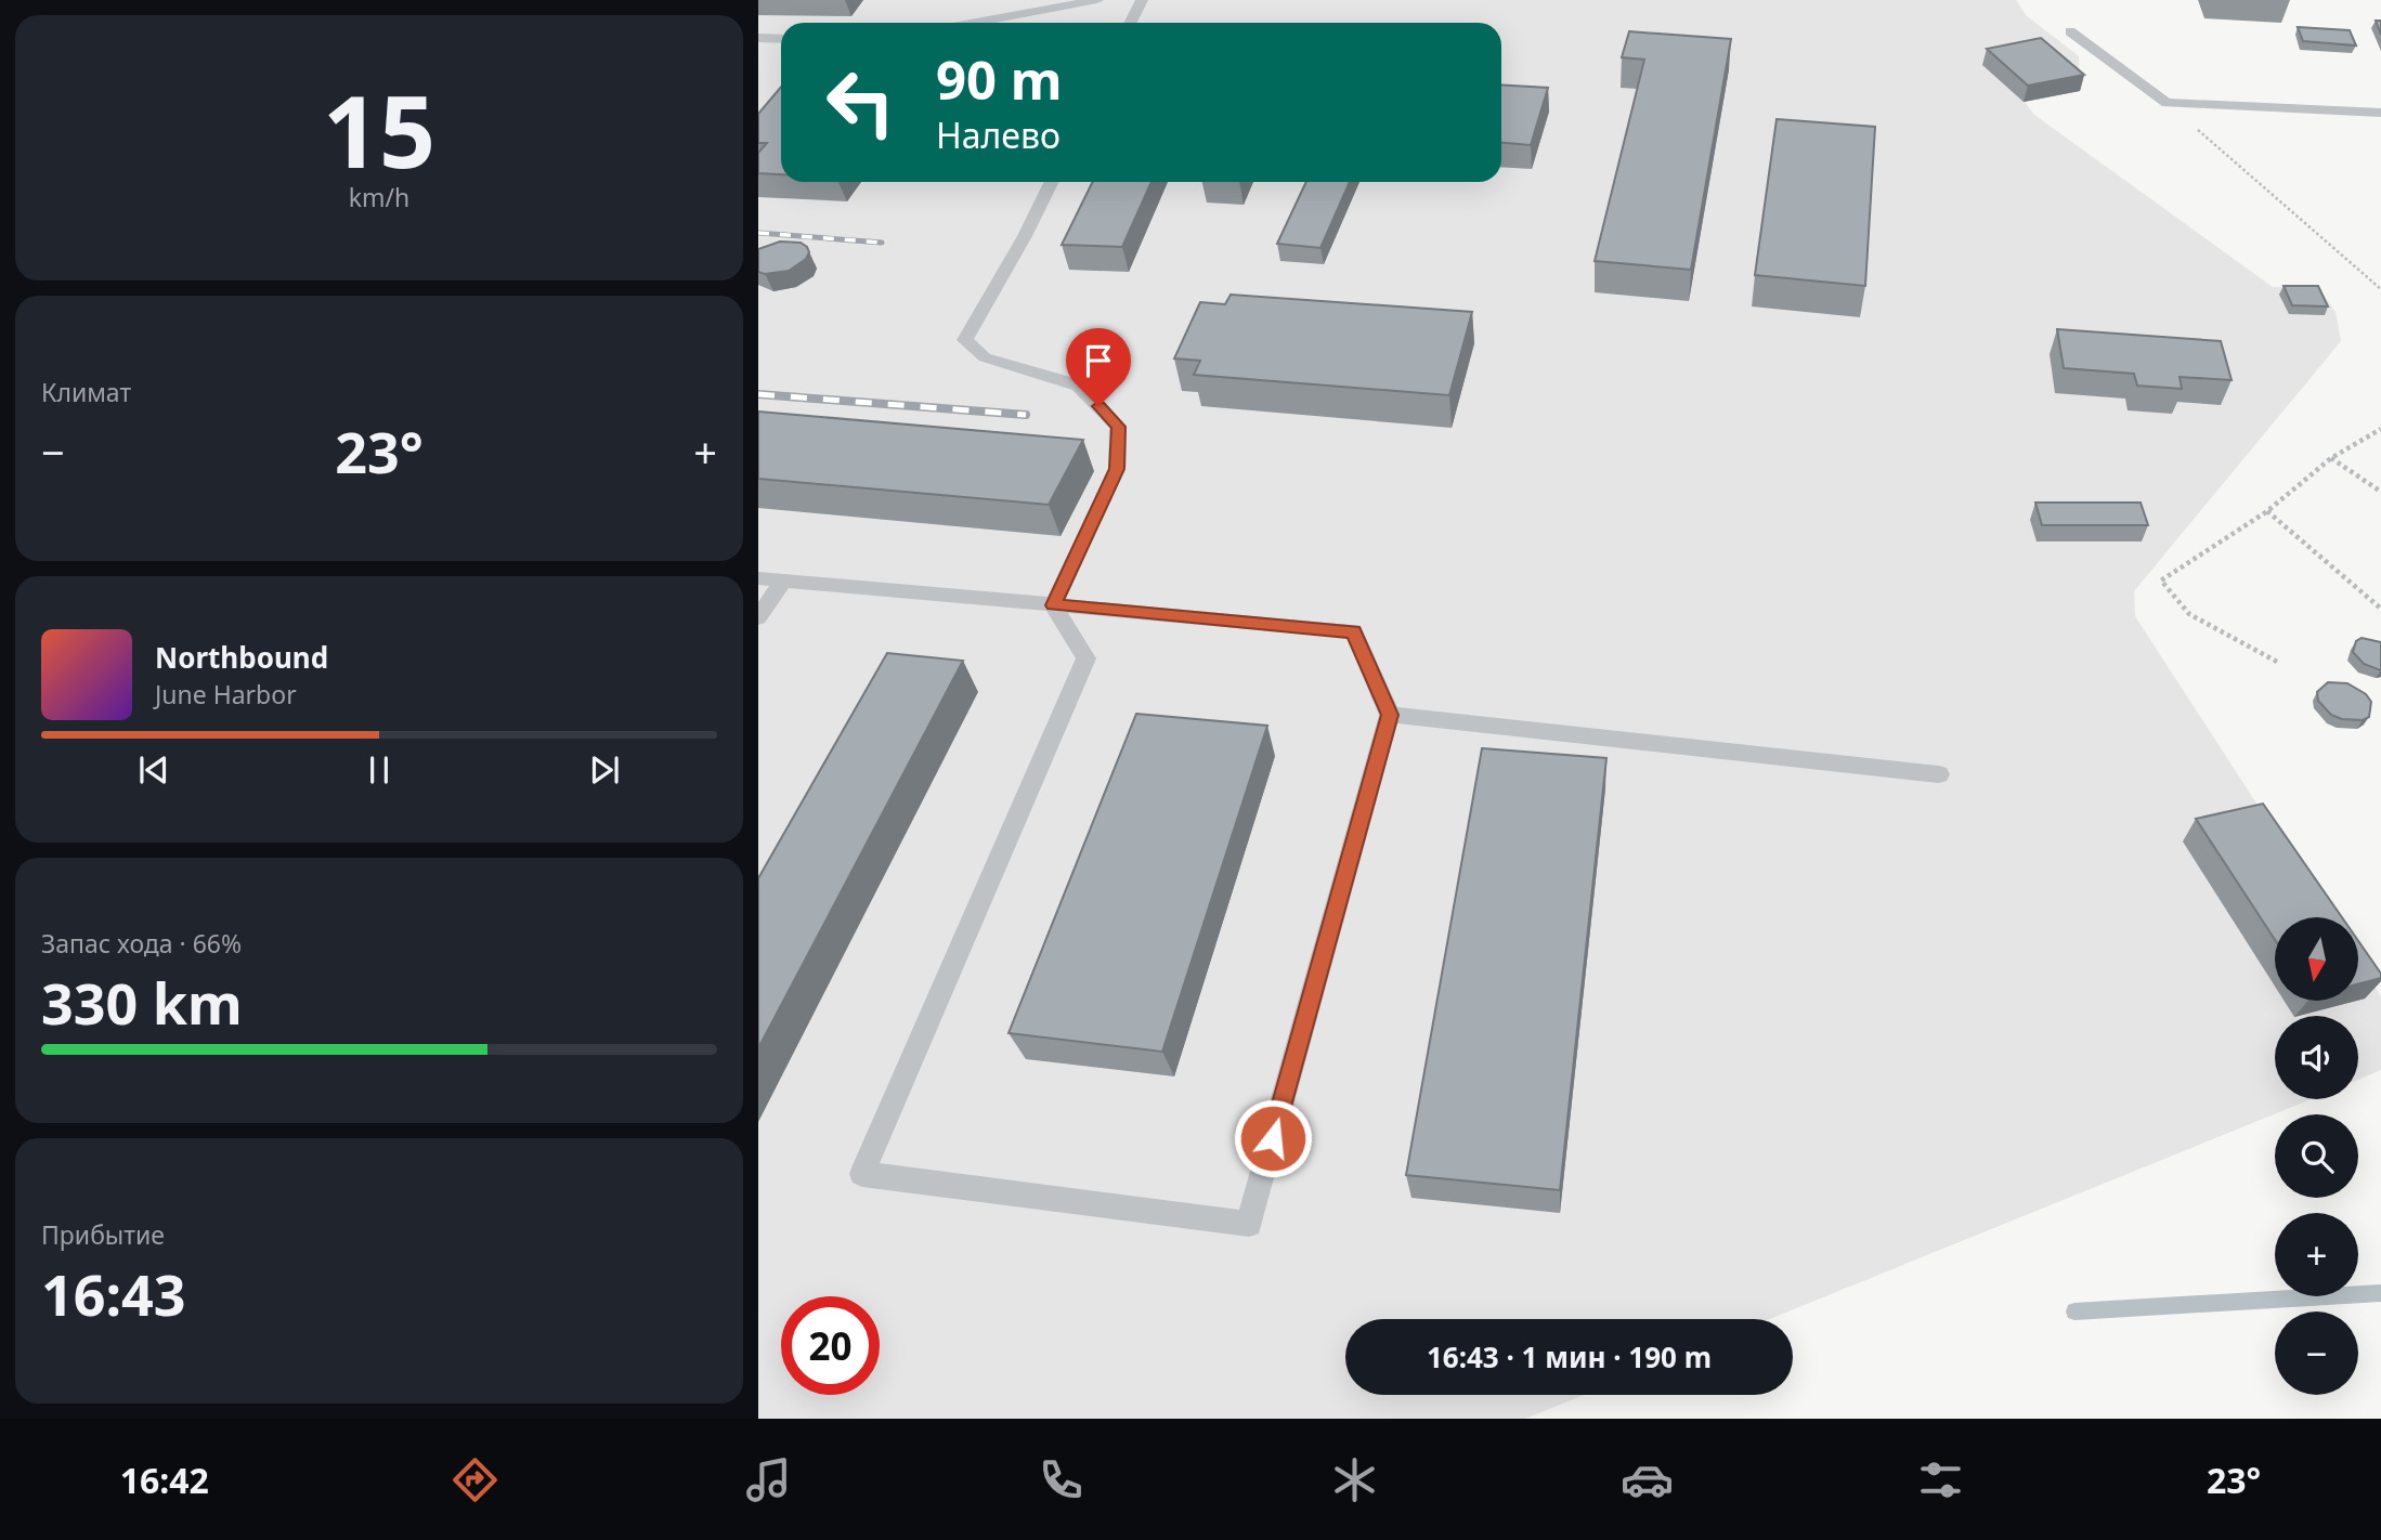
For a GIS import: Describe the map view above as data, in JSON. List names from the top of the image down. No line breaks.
{"north":"bottom","page":{"tile":[["15","km/h"],"Климат",["Запас хода · 66%","330 km"],["Прибытие","16:43"]],"turn":["90 m","Налево"],"heat":["−","23°","+"],"song":["Northbound","June Harbor"],"map_buttons":["+","−"],"limit":"20","trip":"16:43 · 1 мин · 190 m","tabs":["16:42","23°"]}}
